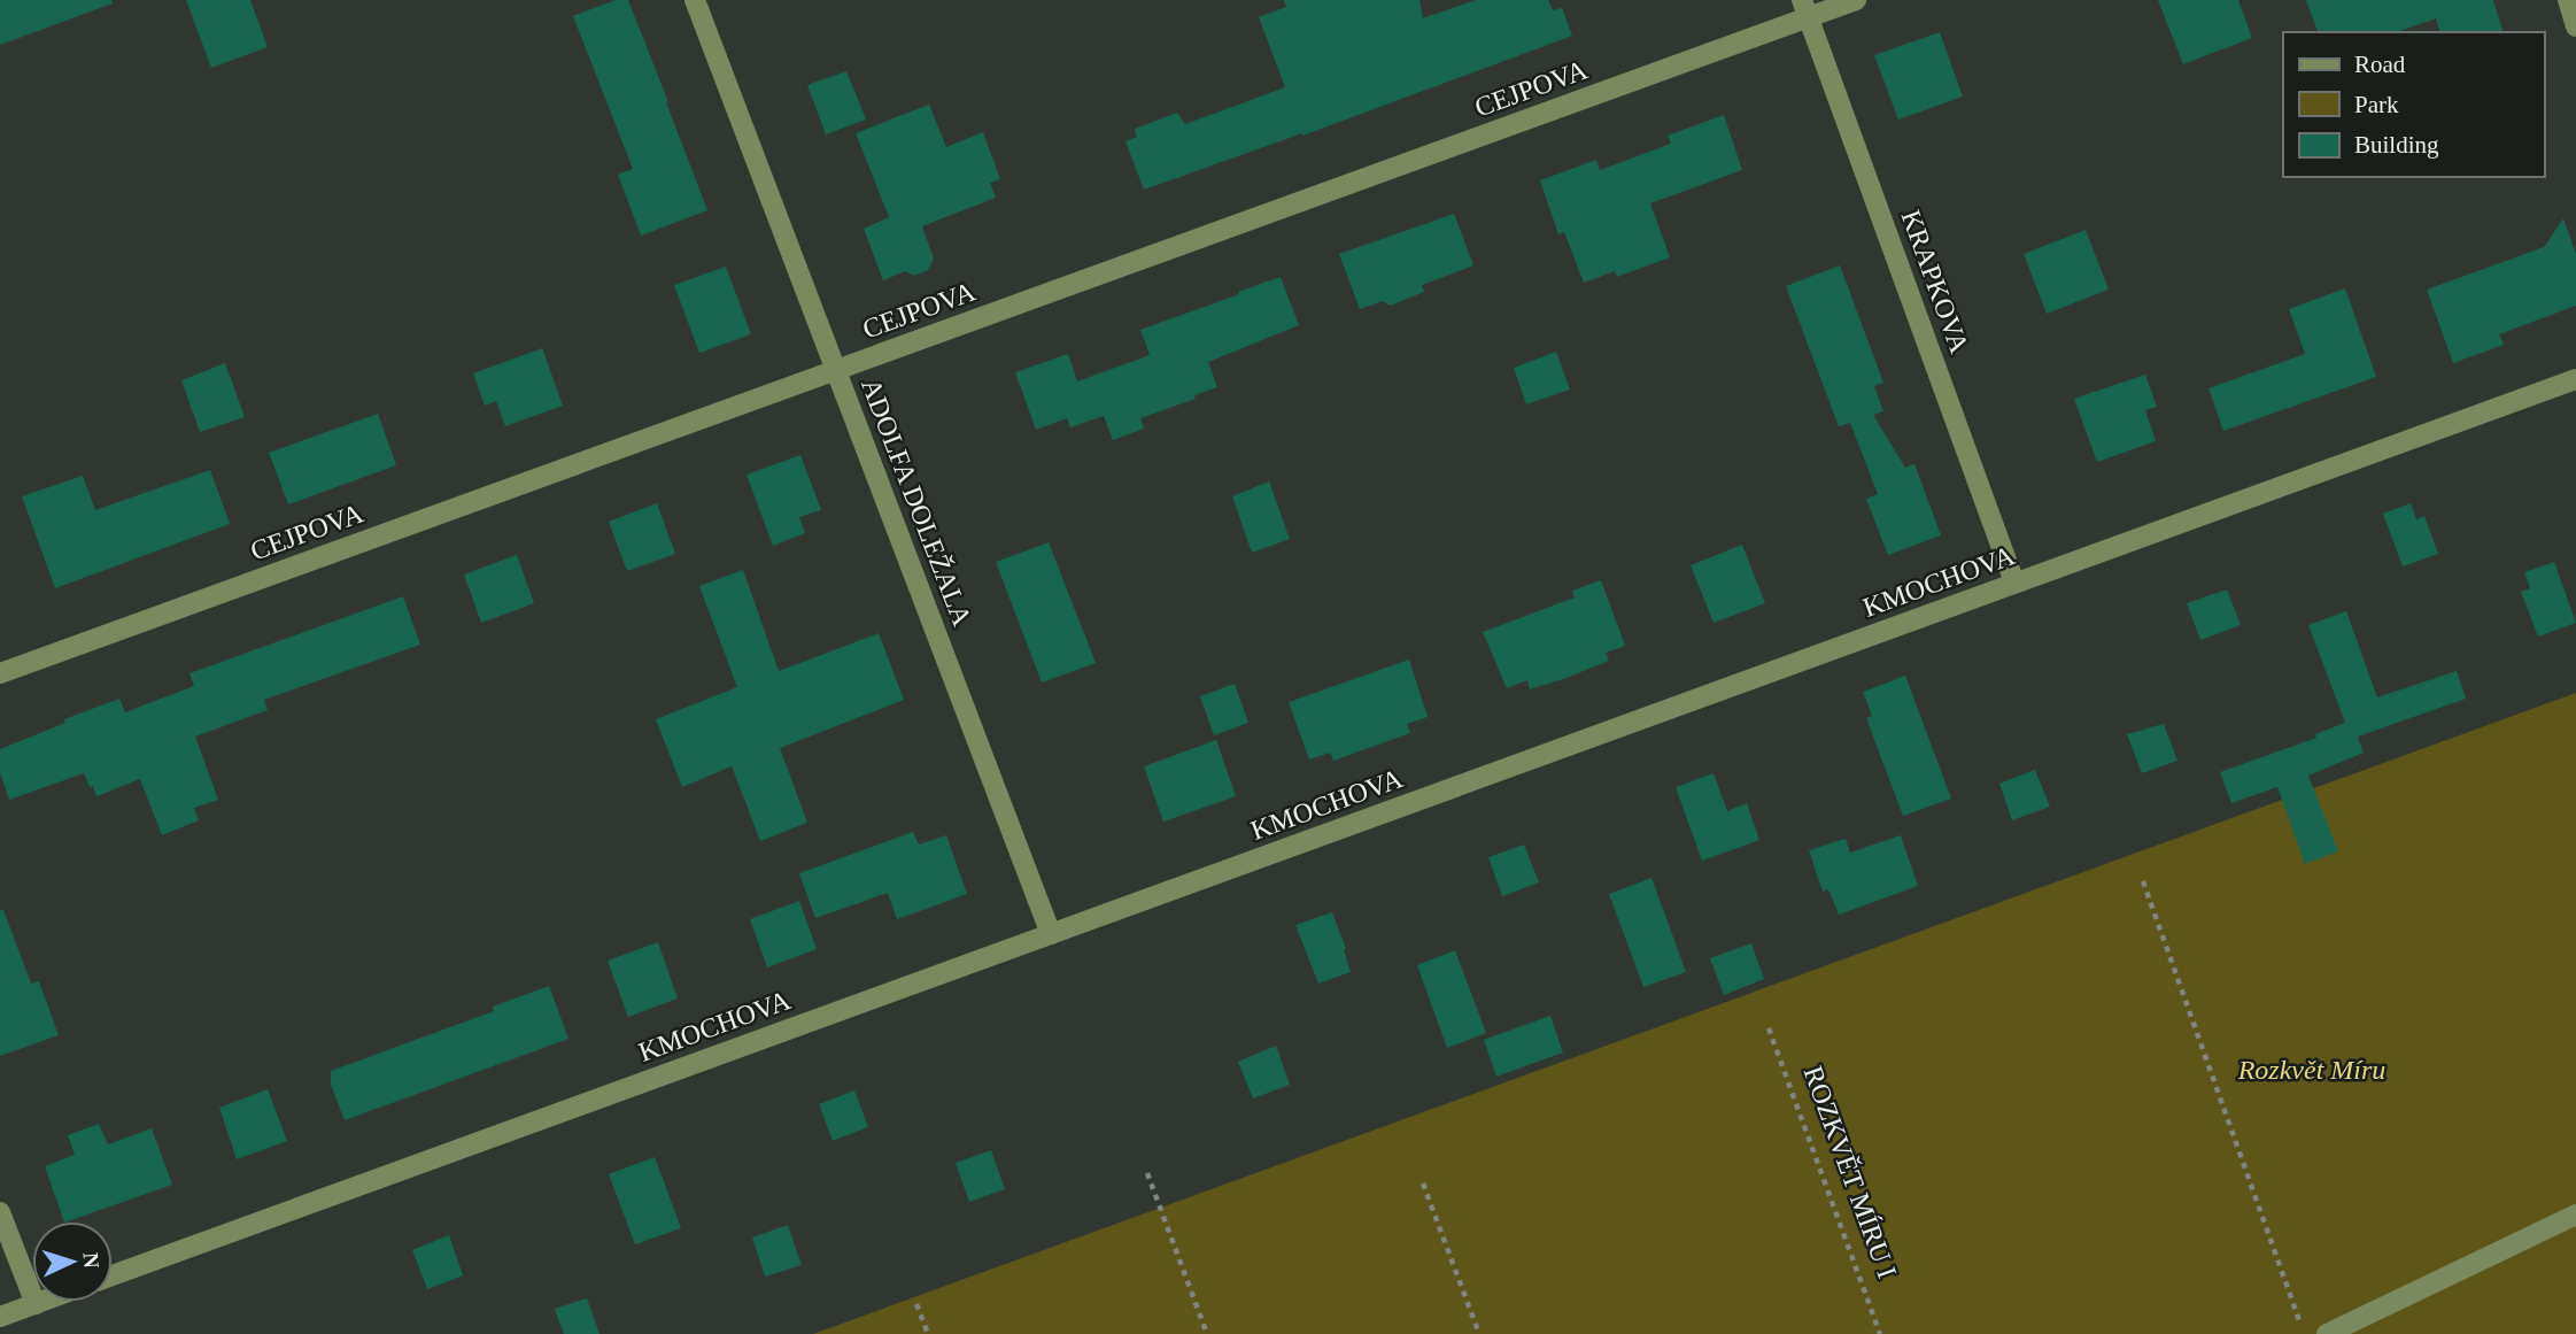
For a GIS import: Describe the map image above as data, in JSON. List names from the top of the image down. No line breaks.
{"streets":{"street":["CEJPOVA","KRAPKOVA","ADOLFA DOLEŽALA","KMOCHOVA"],"path":["ROZKVĚT MÍRU I"]},"crossings":[["CEJPOVA","KRAPKOVA"],["CEJPOVA","ADOLFA DOLEŽALA"],["KRAPKOVA","KMOCHOVA"],["ADOLFA DOLEŽALA","KMOCHOVA"]],"parks":["Rozkvět Míru"],"legend":["Road","Park","Building"],"north":"right"}
